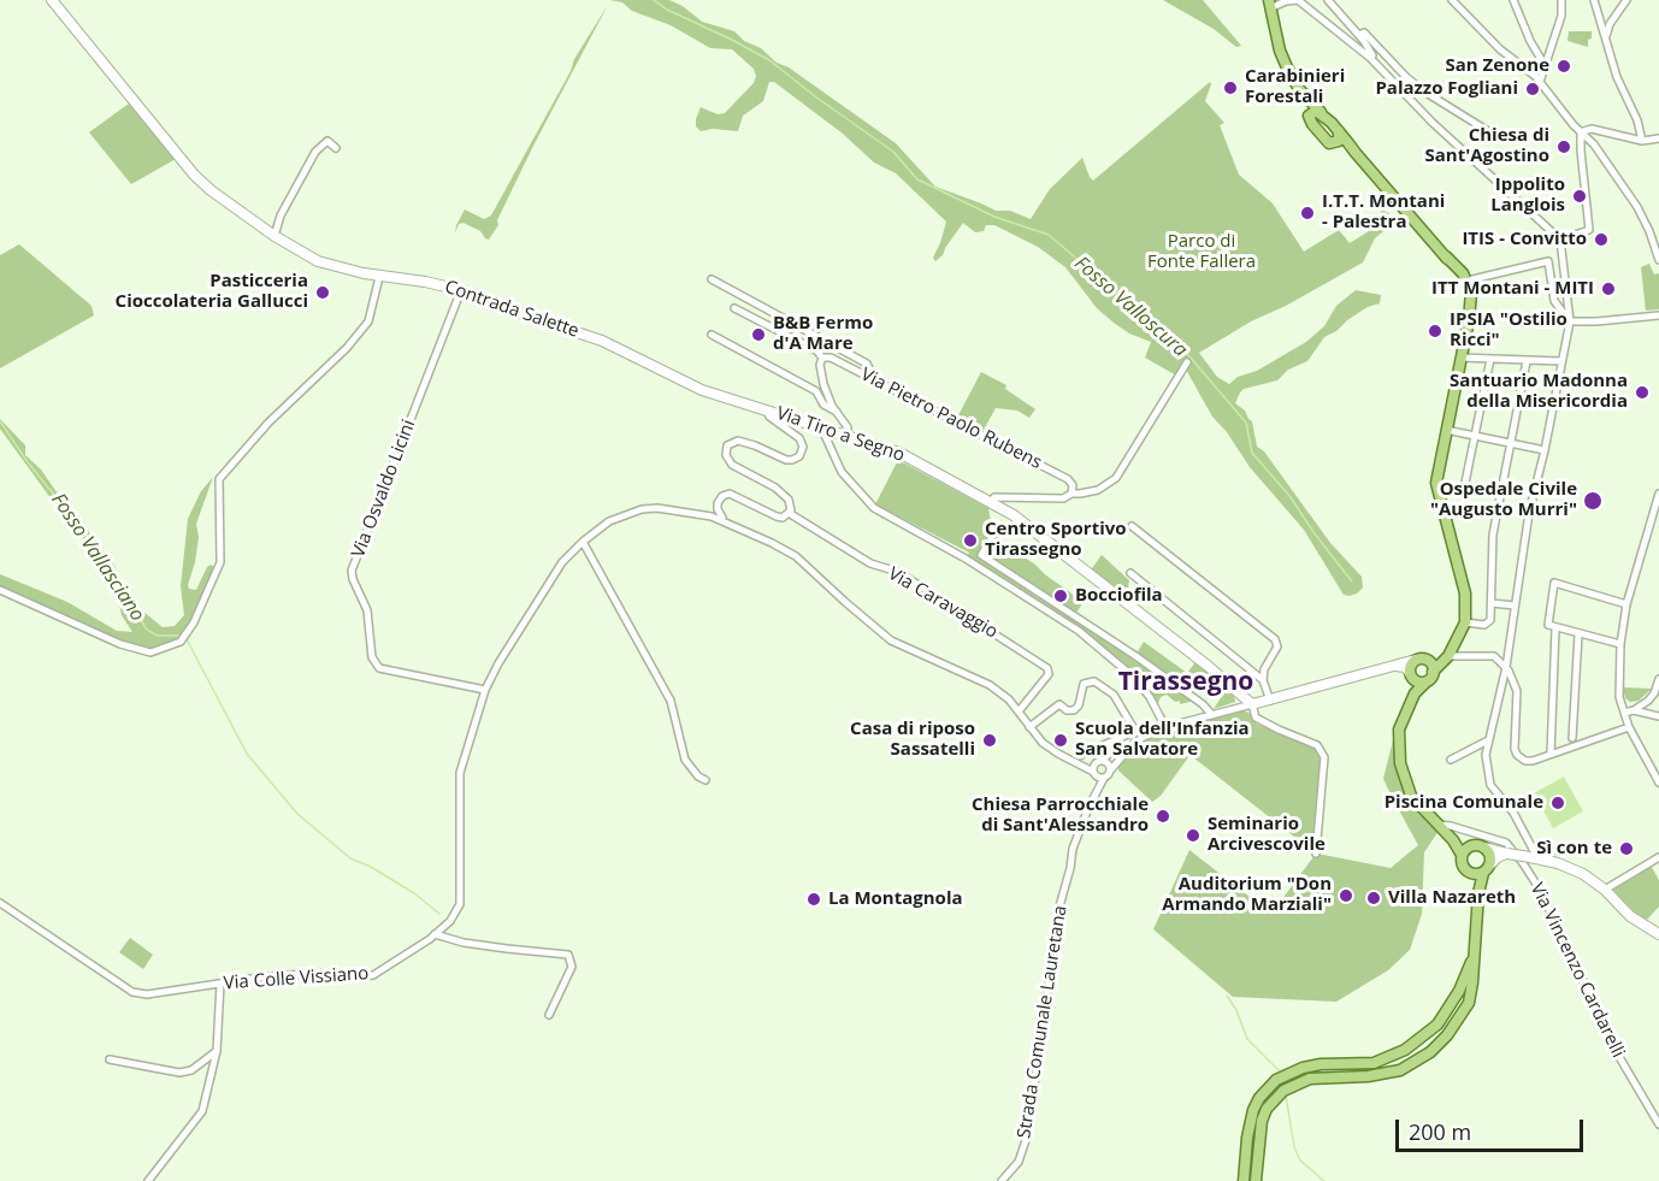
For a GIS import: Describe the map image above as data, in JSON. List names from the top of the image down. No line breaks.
{"streets":{"main road":["Contrada Salette","Via Tiro a Segno"],"street":["Via Pietro Paolo Rubens","Via Osvaldo Licini","Via Caravaggio","Via Vincenzo Cardarelli","Via Colle Vissiano","Strada Comunale Lauretana"]},"crossings":[["Contrada Salette","Via Tiro a Segno"],["Contrada Salette","Via Osvaldo Licini"],["Via Pietro Paolo Rubens","Via Tiro a Segno"],["Via Osvaldo Licini","Via Colle Vissiano"],["Via Caravaggio","Via Colle Vissiano"],["Via Colle Vissiano","Strada Comunale Lauretana"]],"districts":["Tirassegno"],"water":["Fosso Valloscura","Fosso Vallasciano"],"parks":["Parco di Fonte Fallera"],"places":["San Zenone","Carabinieri Forestali","Palazzo Fogliani","Chiesa di Sant'Agostino","Ippolito Langlois","I.T.T. Montani - Palestra","ITIS - Convitto","ITT Montani - MITI","Pasticceria Cioccolateria Gallucci","IPSIA \"Ostilio Ricci\"","B&B Fermo d'A Mare","Santuario Madonna della Misericordia","Ospedale Civile \"Augusto Murri\"","Centro Sportivo Tirassegno","Bocciofila","Casa di riposo Sassatelli","Scuola dell'Infanzia San Salvatore","Piscina Comunale","Chiesa Parrocchiale di Sant'Alessandro","Seminario Arcivescovile","Sì con te","Auditorium \"Don Armando Marziali\"","Villa Nazareth","La Montagnola"],"scale_bar":"200 m"}
